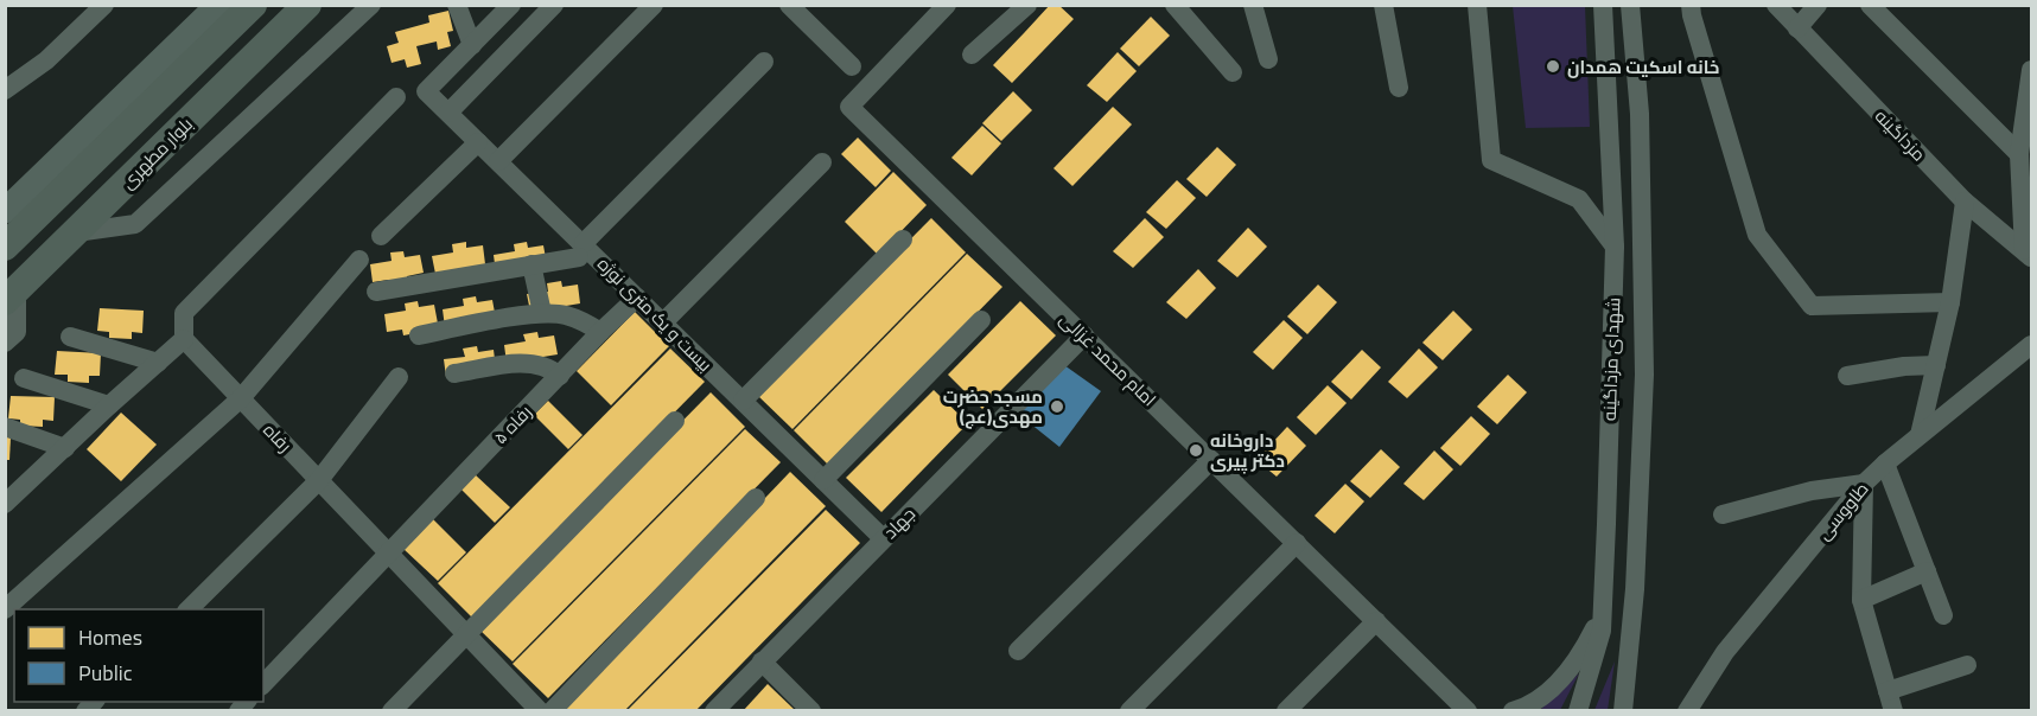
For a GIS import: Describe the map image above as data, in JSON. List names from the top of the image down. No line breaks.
{"streets":{"highway":["بلوار مطهری"],"street":["مزداگینه","بیست و یک متری نوژه","امام محمد غزالی","شهدای مزداگینه","رفاه ۵","رفاه","طاووسی","جهاد"]},"crossings":[["بیست و یک متری نوژه","رفاه ۵"],["بیست و یک متری نوژه","جهاد"],["امام محمد غزالی","جهاد"],["رفاه ۵","رفاه"]],"places":["خانه اسكيت همدان","مسجد حضرت مهدی(عج)","داروخانه دکتر پیری"],"legend":["Homes","Public"]}
